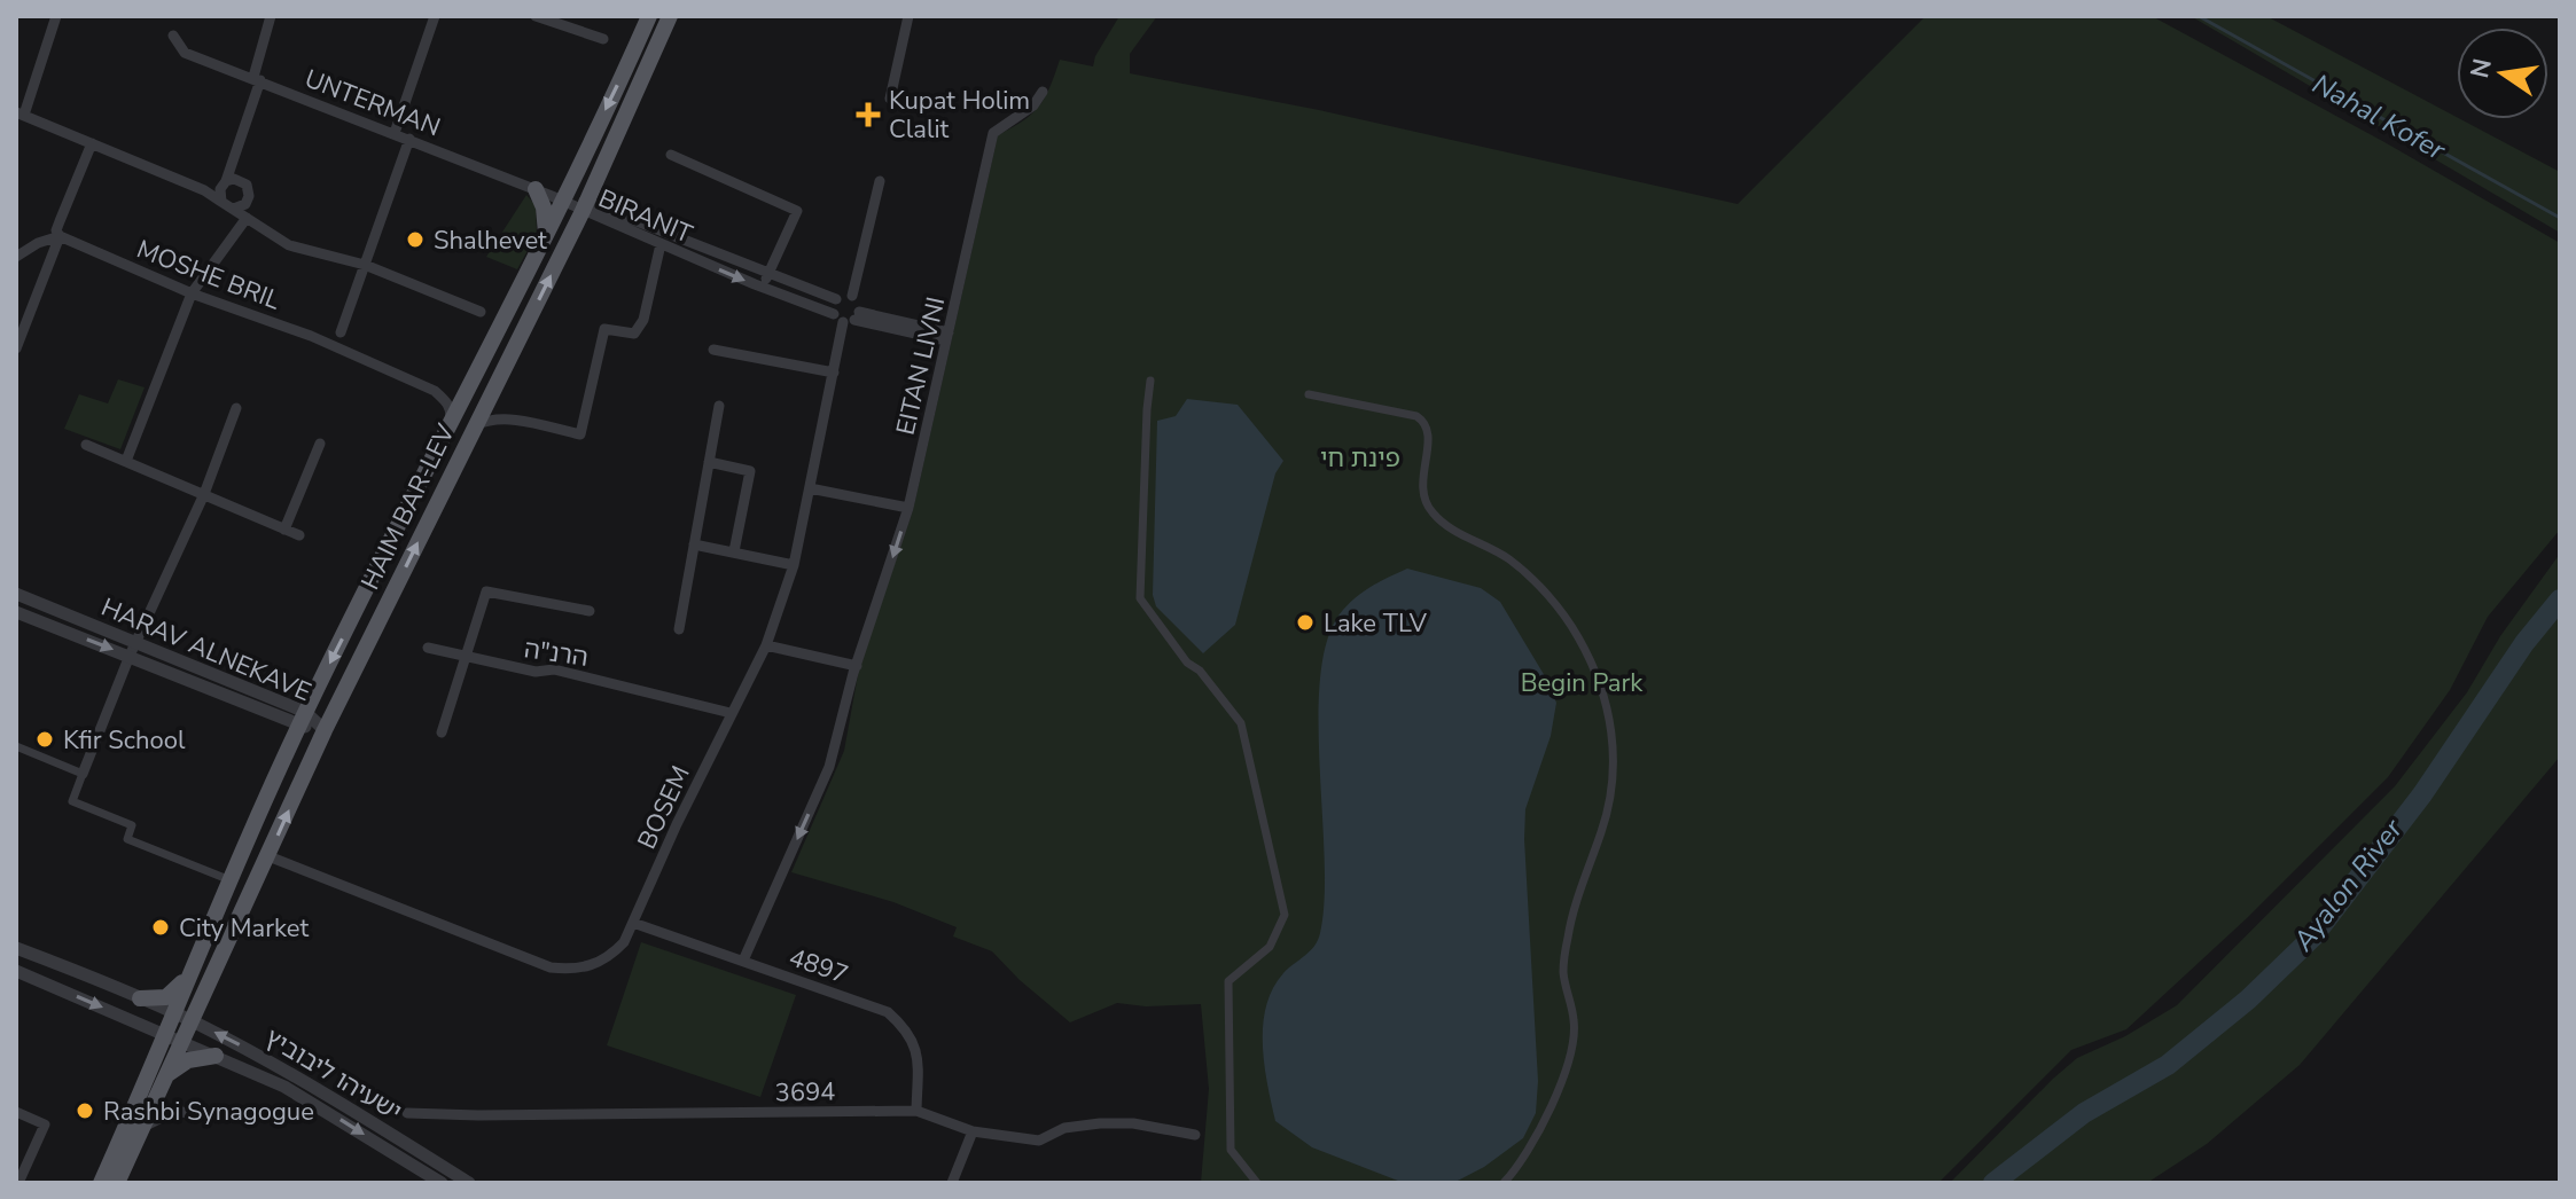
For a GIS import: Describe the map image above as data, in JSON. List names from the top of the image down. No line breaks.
{"streets":{"main road":["HAIM BAR-LEV"],"street":["UNTERMAN","BIRANIT","MOSHE BRIL","EITAN LIVNI","HARAV ALNEKAVE","הרנ\"ה","BOSEM","4897","ישעיהו ליבוביץ","3694"]},"crossings":[["UNTERMAN","BIRANIT"],["UNTERMAN","HAIM BAR-LEV"],["BIRANIT","EITAN LIVNI"],["BIRANIT","HAIM BAR-LEV"],["BIRANIT","BOSEM"],["EITAN LIVNI","4897"],["HAIM BAR-LEV","HARAV ALNEKAVE"],["HAIM BAR-LEV","BOSEM"],["HAIM BAR-LEV","ישעיהו ליבוביץ"],["הרנ\"ה","BOSEM"],["BOSEM","4897"],["4897","3694"]],"one_way":["EITAN LIVNI"],"water":["Nahal Kofer","Ayalon River"],"parks":["פינת חי","Begin Park"],"places":{"health":["Kupat Holim Clalit"],"other":["Shalhevet","Lake TLV","Kfir School","City Market","Rashbi Synagogue"]},"north":"left"}
